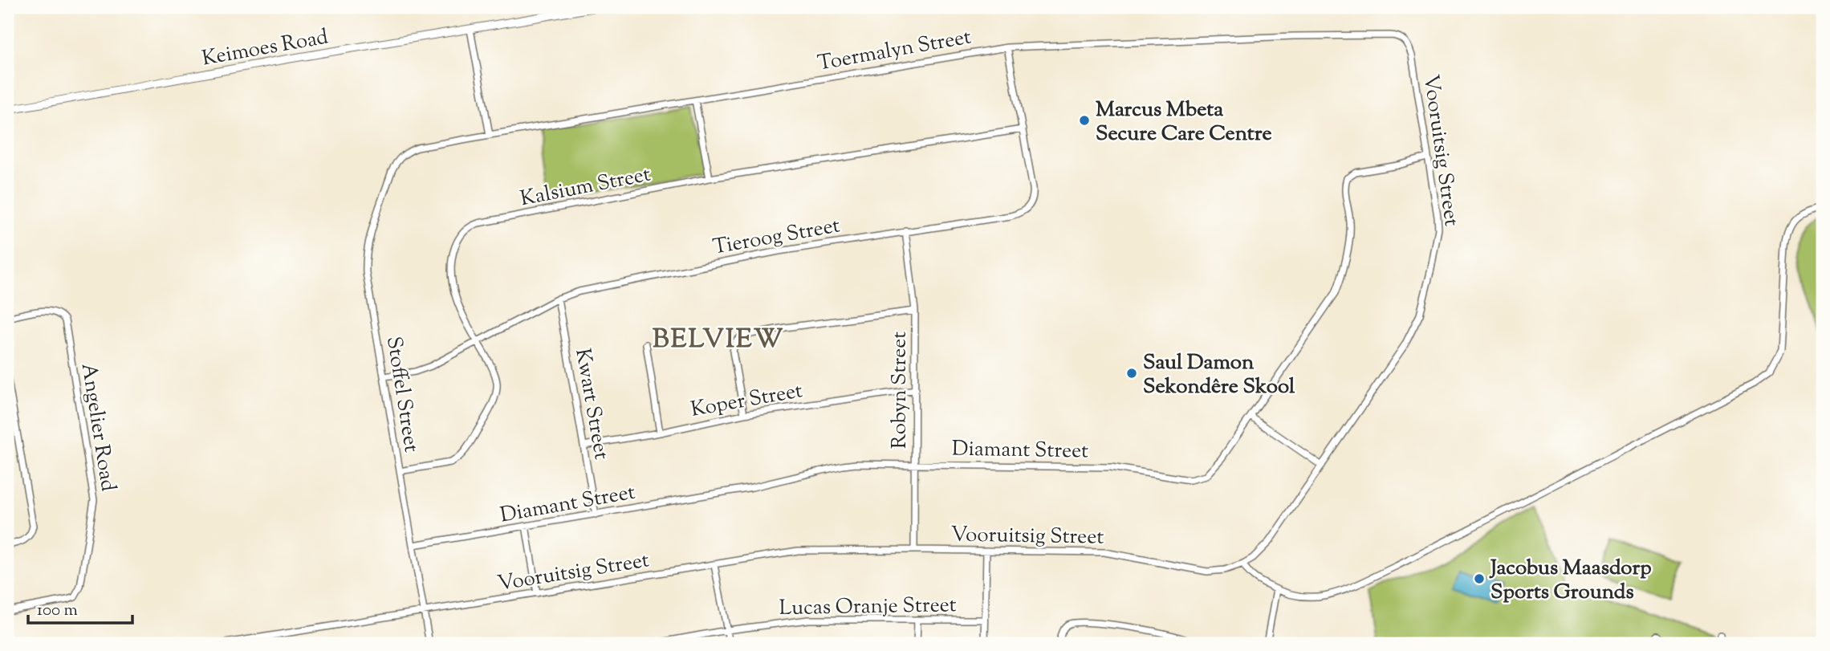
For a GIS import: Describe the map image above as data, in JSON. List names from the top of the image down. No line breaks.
{"streets":{"street":["Keimoes Road","Toermalyn Street","Vooruitsig Street","Kalsium Street","Tieroog Street","Robyn Street","Stoffel Street","Koper Street","Kwart Street","Angelier Road","Diamant Street","Lucas Oranje Street"]},"crossings":[["Toermalyn Street","Vooruitsig Street"],["Toermalyn Street","Tieroog Street"],["Toermalyn Street","Stoffel Street"],["Vooruitsig Street","Robyn Street"],["Vooruitsig Street","Stoffel Street"],["Vooruitsig Street","Diamant Street"],["Kalsium Street","Tieroog Street"],["Kalsium Street","Stoffel Street"],["Tieroog Street","Robyn Street"],["Tieroog Street","Stoffel Street"],["Tieroog Street","Kwart Street"],["Robyn Street","Koper Street"],["Robyn Street","Diamant Street"],["Stoffel Street","Diamant Street"],["Koper Street","Kwart Street"],["Kwart Street","Diamant Street"]],"districts":["BELVIEW"],"places":["Marcus Mbeta Secure Care Centre","Saul Damon Sekondêre Skool","Jacobus Maasdorp Sports Grounds"],"scale_bar":"100 m"}
